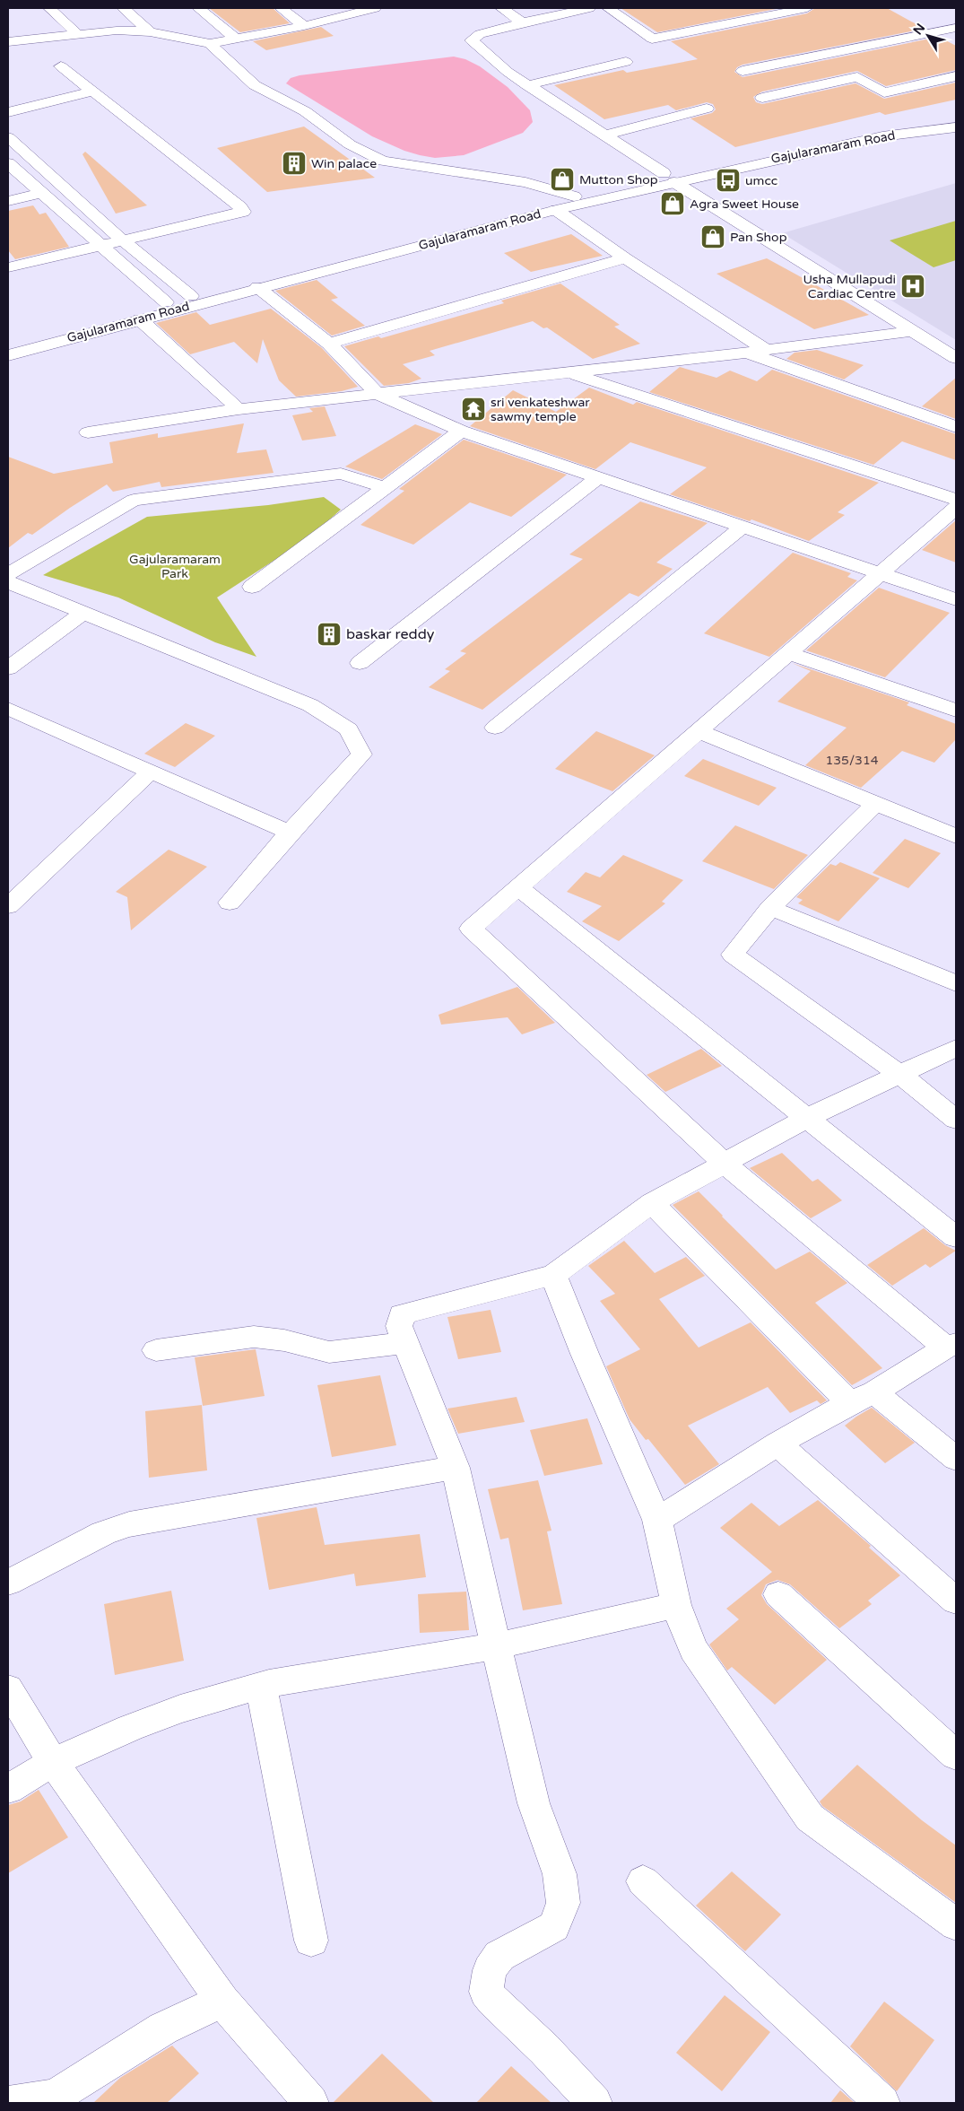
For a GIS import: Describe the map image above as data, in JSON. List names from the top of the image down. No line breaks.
{"streets":{"street":["Gajularamaram Road"]},"parks":["Gajularamaram Park"],"places":{"building":["Win palace","baskar reddy"],"shop":["Mutton Shop","Agra Sweet House","Pan Shop"],"bus stop":["umcc"],"hospital":["Usha Mullapudi Cardiac Centre"],"temple":["sri venkateshwar sawmy temple"]},"house_numbers":["135/314"],"north":"top left"}
